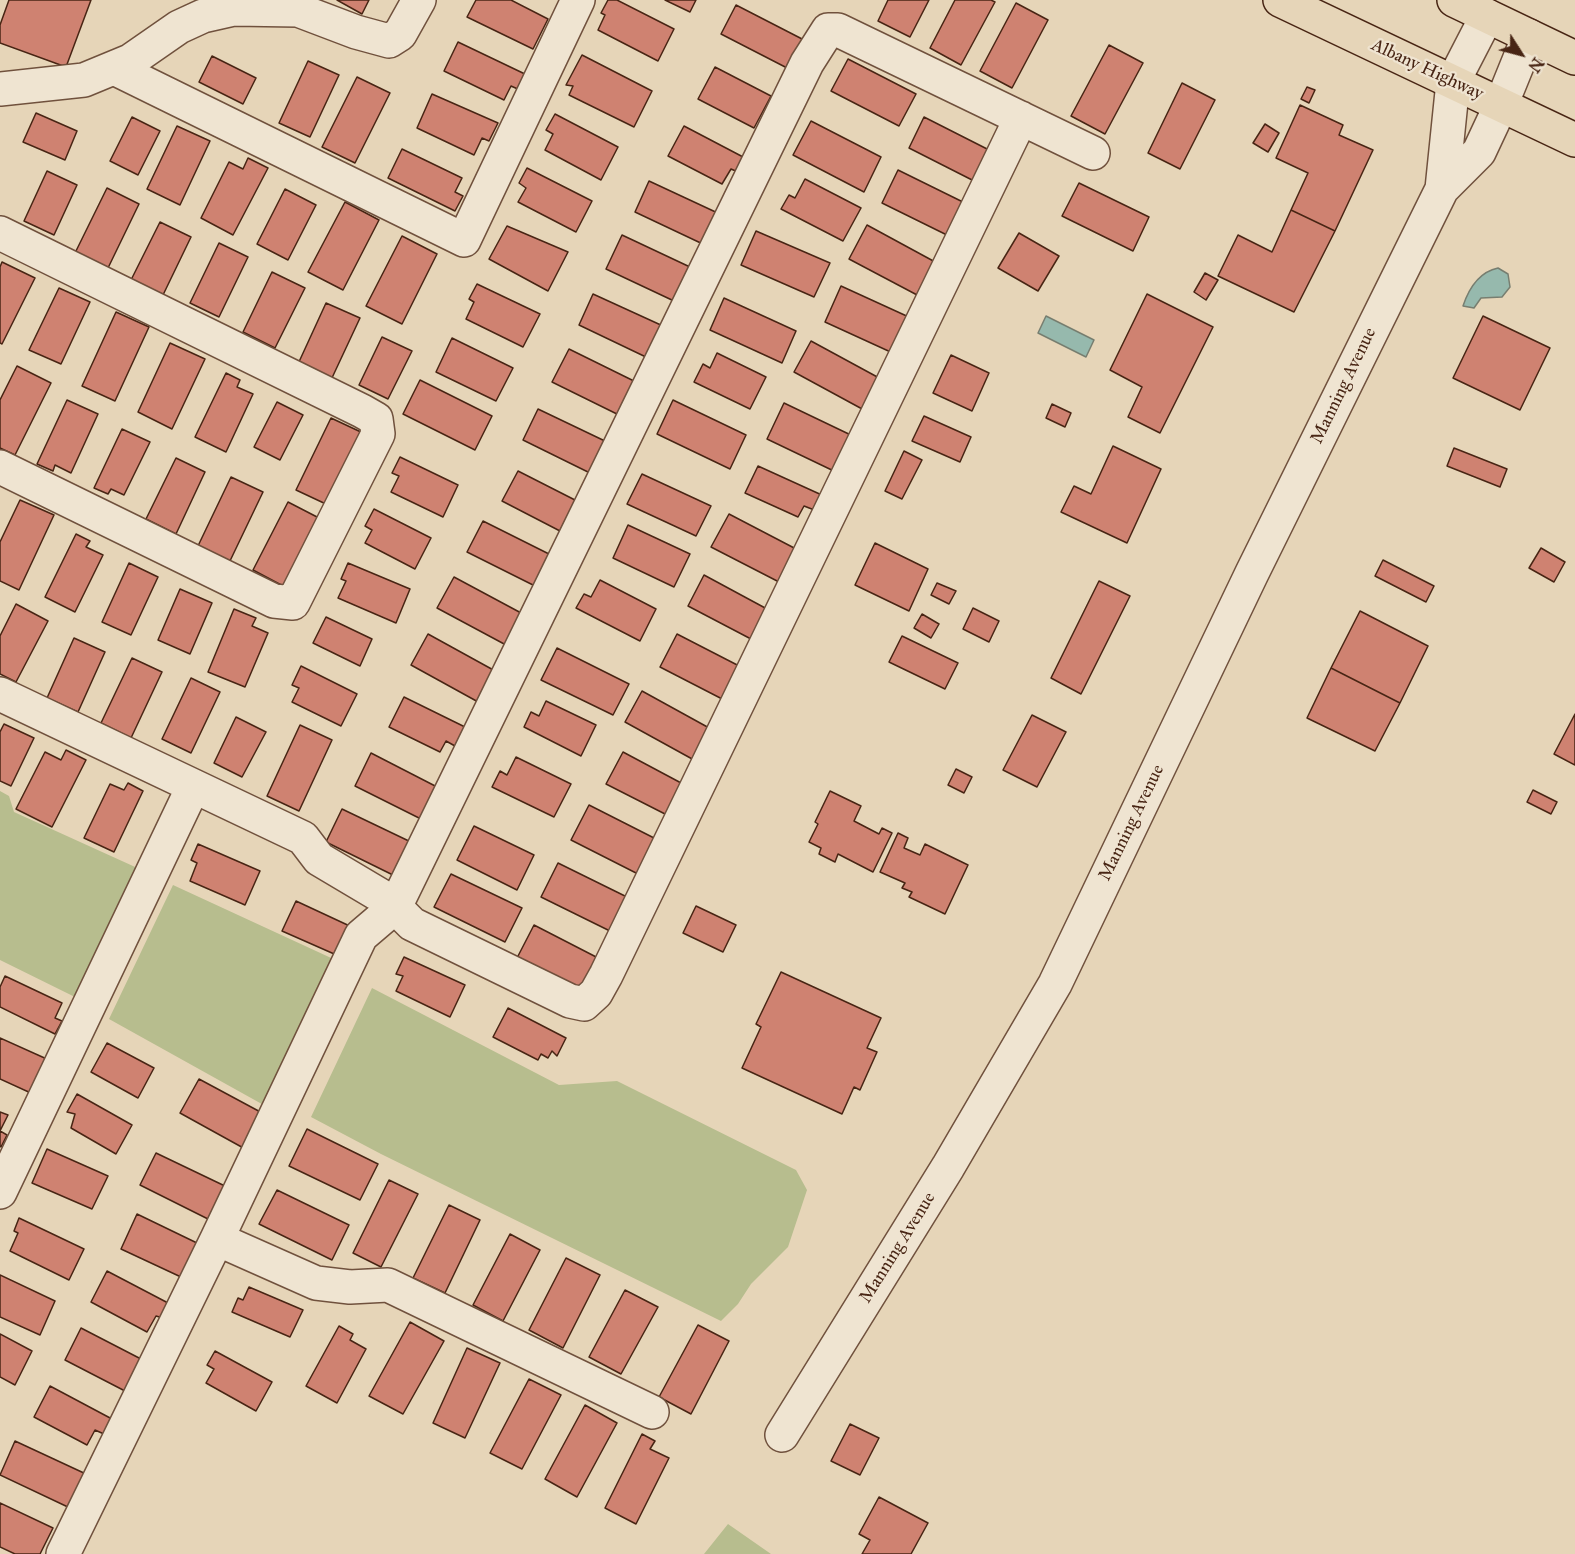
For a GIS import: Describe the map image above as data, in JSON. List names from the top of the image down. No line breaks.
{"streets":{"highway":["Albany Highway"],"street":["Manning Avenue"]},"crossings":[["Albany Highway","Manning Avenue"]],"north":"bottom right"}
